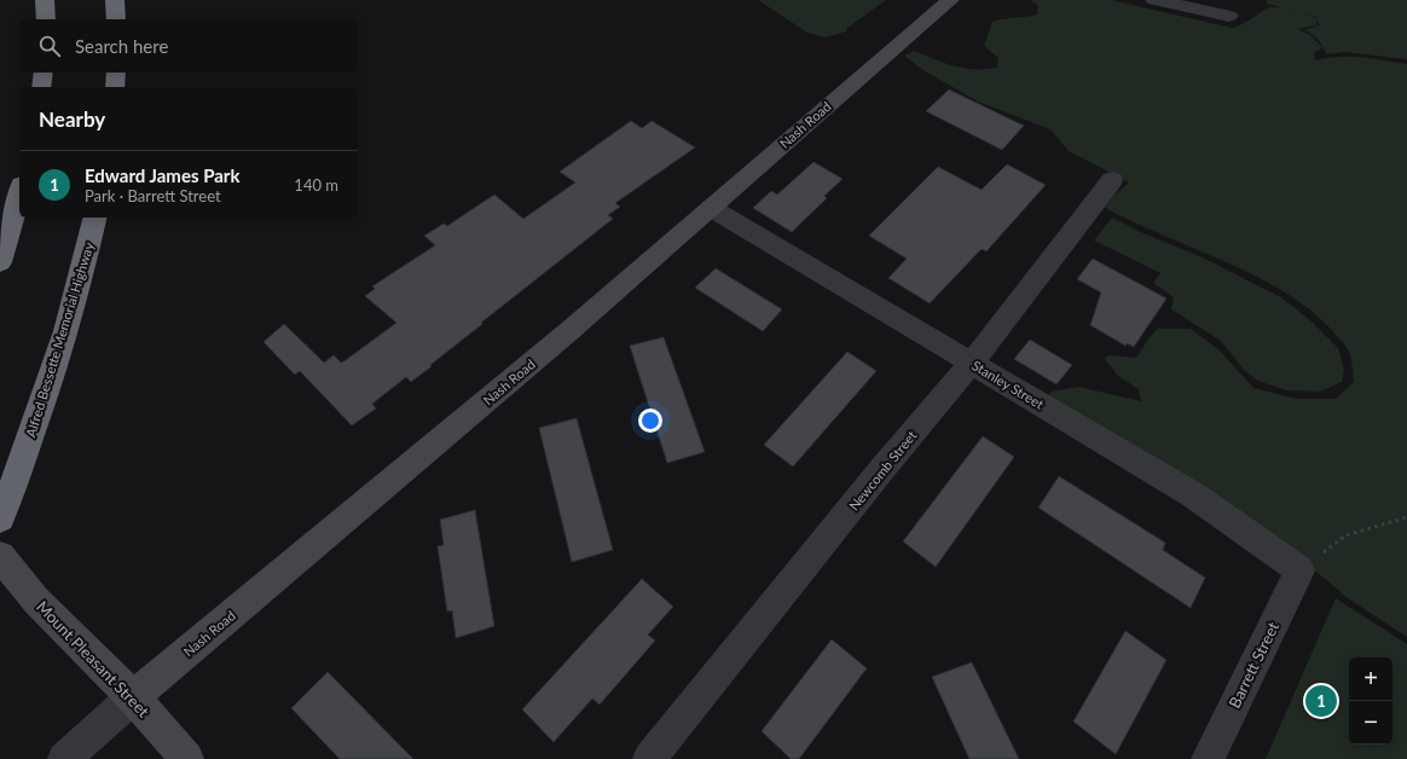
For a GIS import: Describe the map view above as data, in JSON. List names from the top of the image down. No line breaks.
{"streets":{"highway":["Alfred Bessette Memorial Highway"],"main road":["Nash Road","Mount Pleasant Street"],"street":["Stanley Street","Newcomb Street","Barrett Street"]},"crossings":[["Nash Road","Stanley Street"],["Nash Road","Mount Pleasant Street"],["Stanley Street","Newcomb Street"],["Stanley Street","Barrett Street"]],"page":{"search":"Search here","heading":"Nearby","list":[{"mark":"1","name":"Edward James Park","note":"Park · Barrett Street","value":"140 m"}],"map_buttons":["+","−"],"pins":"1"}}
